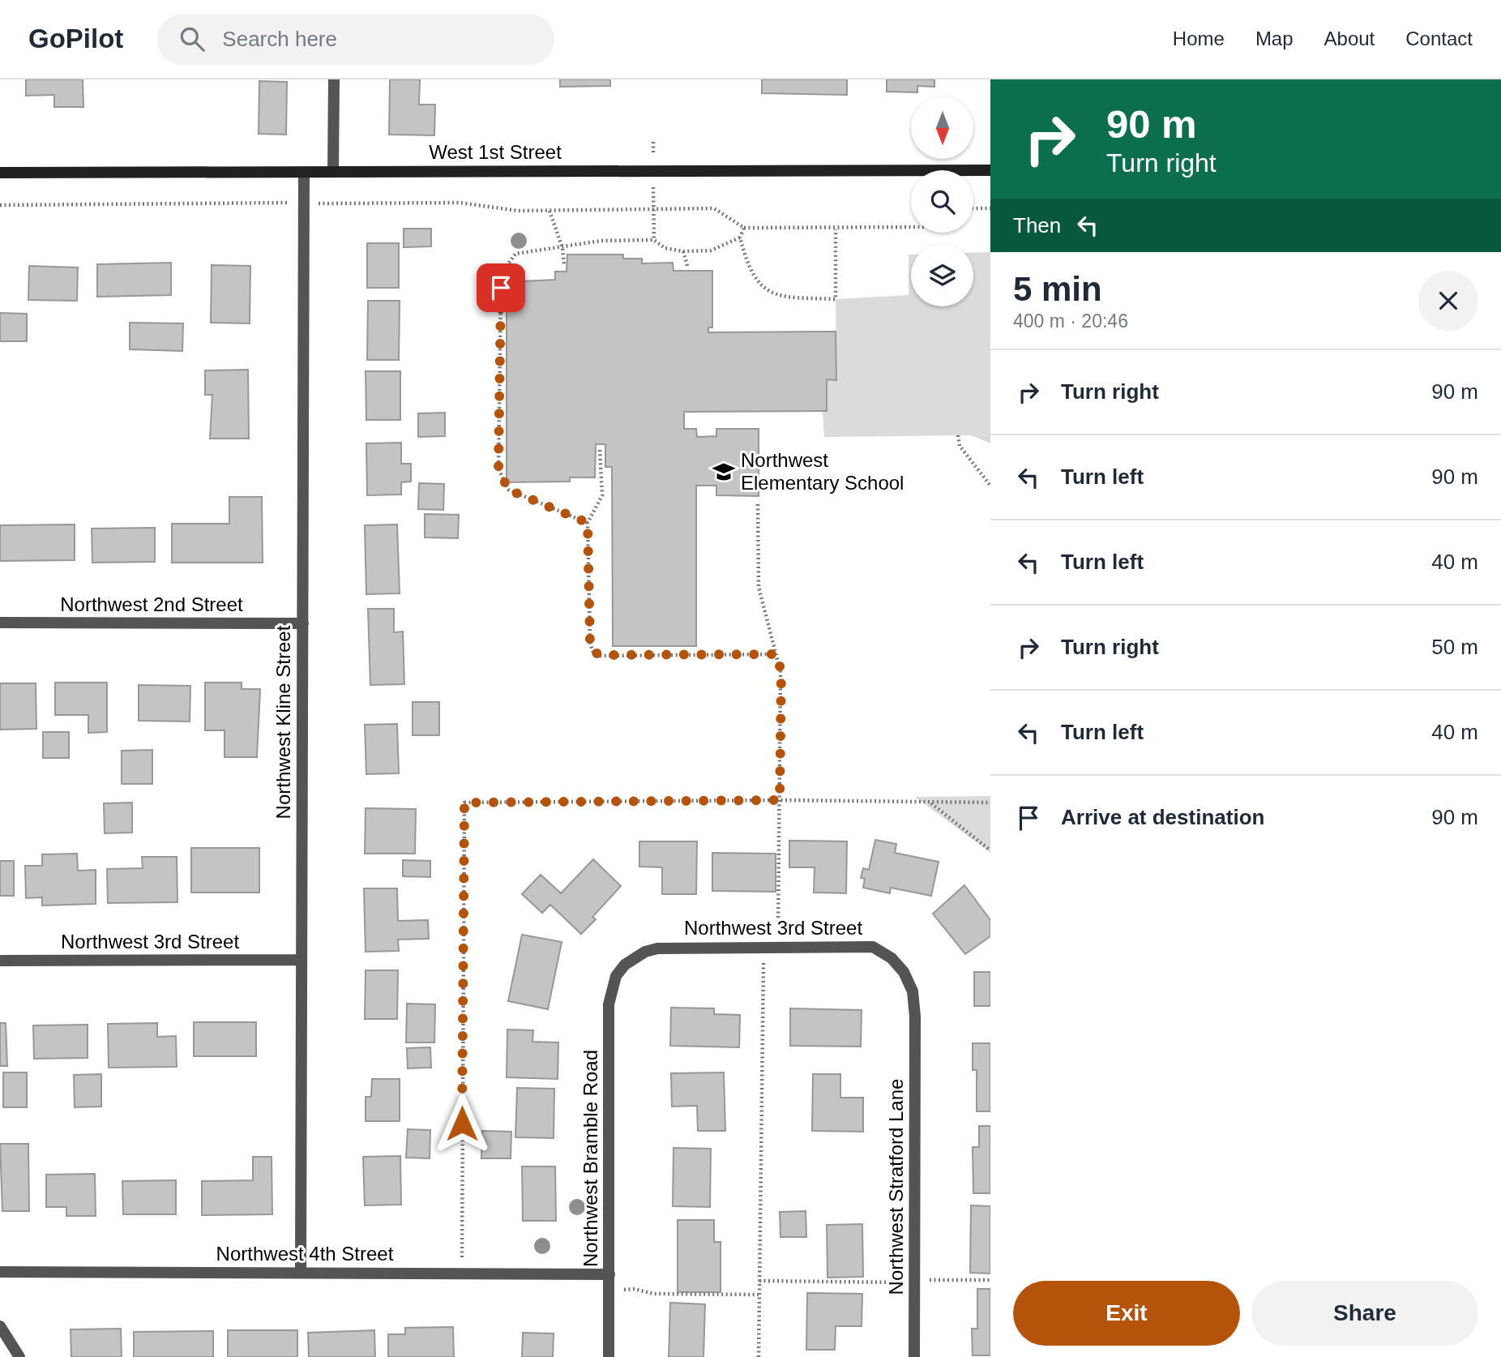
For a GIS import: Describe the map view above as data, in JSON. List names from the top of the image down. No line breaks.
{"streets":{"main road":["West 1st Street"],"street":["Northwest 2nd Street","Northwest Kline Street","Northwest 3rd Street","Northwest Bramble Road","Northwest Stratford Lane","Northwest 4th Street"]},"crossings":[["West 1st Street","Northwest Kline Street"],["Northwest 2nd Street","Northwest Kline Street"],["Northwest Kline Street","Northwest 3rd Street"],["Northwest Kline Street","Northwest 4th Street"],["Northwest 3rd Street","Northwest Bramble Road"],["Northwest 3rd Street","Northwest Stratford Lane"],["Northwest Bramble Road","Northwest 4th Street"]],"places":{"school or university":["Northwest Elementary School"]},"north":"bottom","page":{"header":"GoPilot","search":"Search here","nav":["Home","Map","About","Contact"],"turn":["90 m","Turn right"],"then":"Then","heading":["5 min","400 m · 20:46"],"list":[{"name":"Turn right","value":"90 m"},{"name":"Turn left","value":"90 m"},{"name":"Turn left","value":"40 m"},{"name":"Turn right","value":"50 m"},{"name":"Turn left","value":"40 m"},{"name":"Arrive at destination","value":"90 m"}],"buttons":["Exit","Share"]}}
